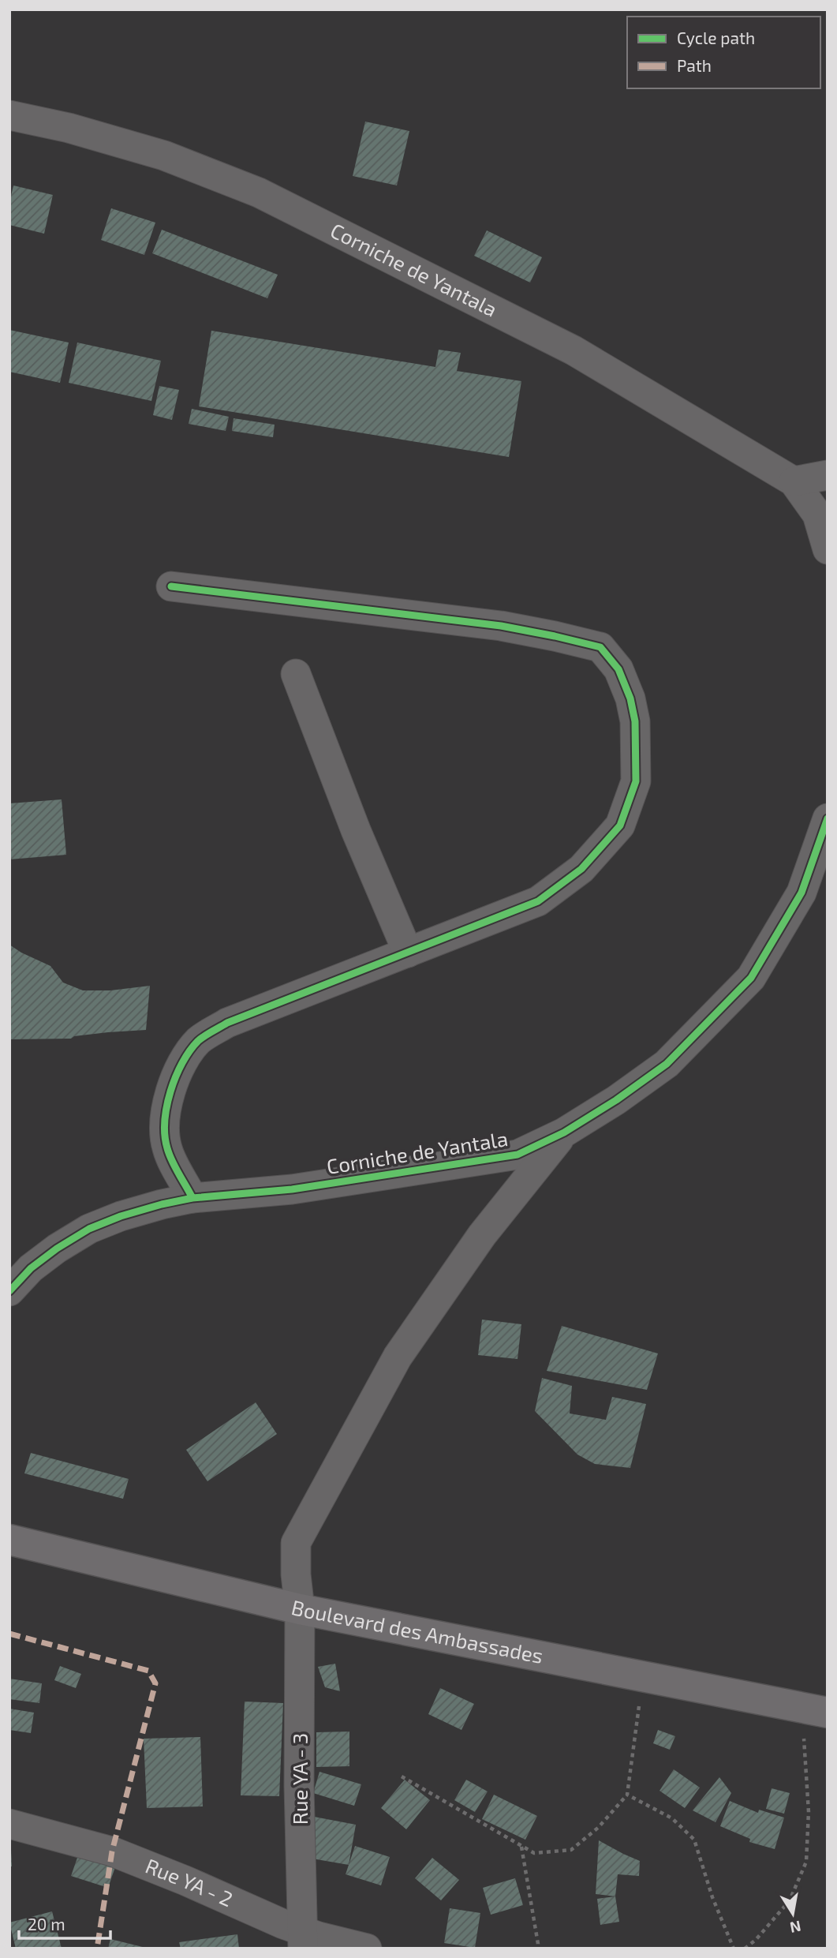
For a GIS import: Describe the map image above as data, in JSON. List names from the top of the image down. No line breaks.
{"streets":{"main road":["Boulevard des Ambassades"],"street":["Corniche de Yantala","Rue YA - 3","Rue YA - 2"]},"crossings":[["Corniche de Yantala","Rue YA - 3"],["Boulevard des Ambassades","Rue YA - 3"],["Rue YA - 3","Rue YA - 2"]],"legend":["Cycle path","Path"],"scale_bar":"20 m","north":"bottom"}
